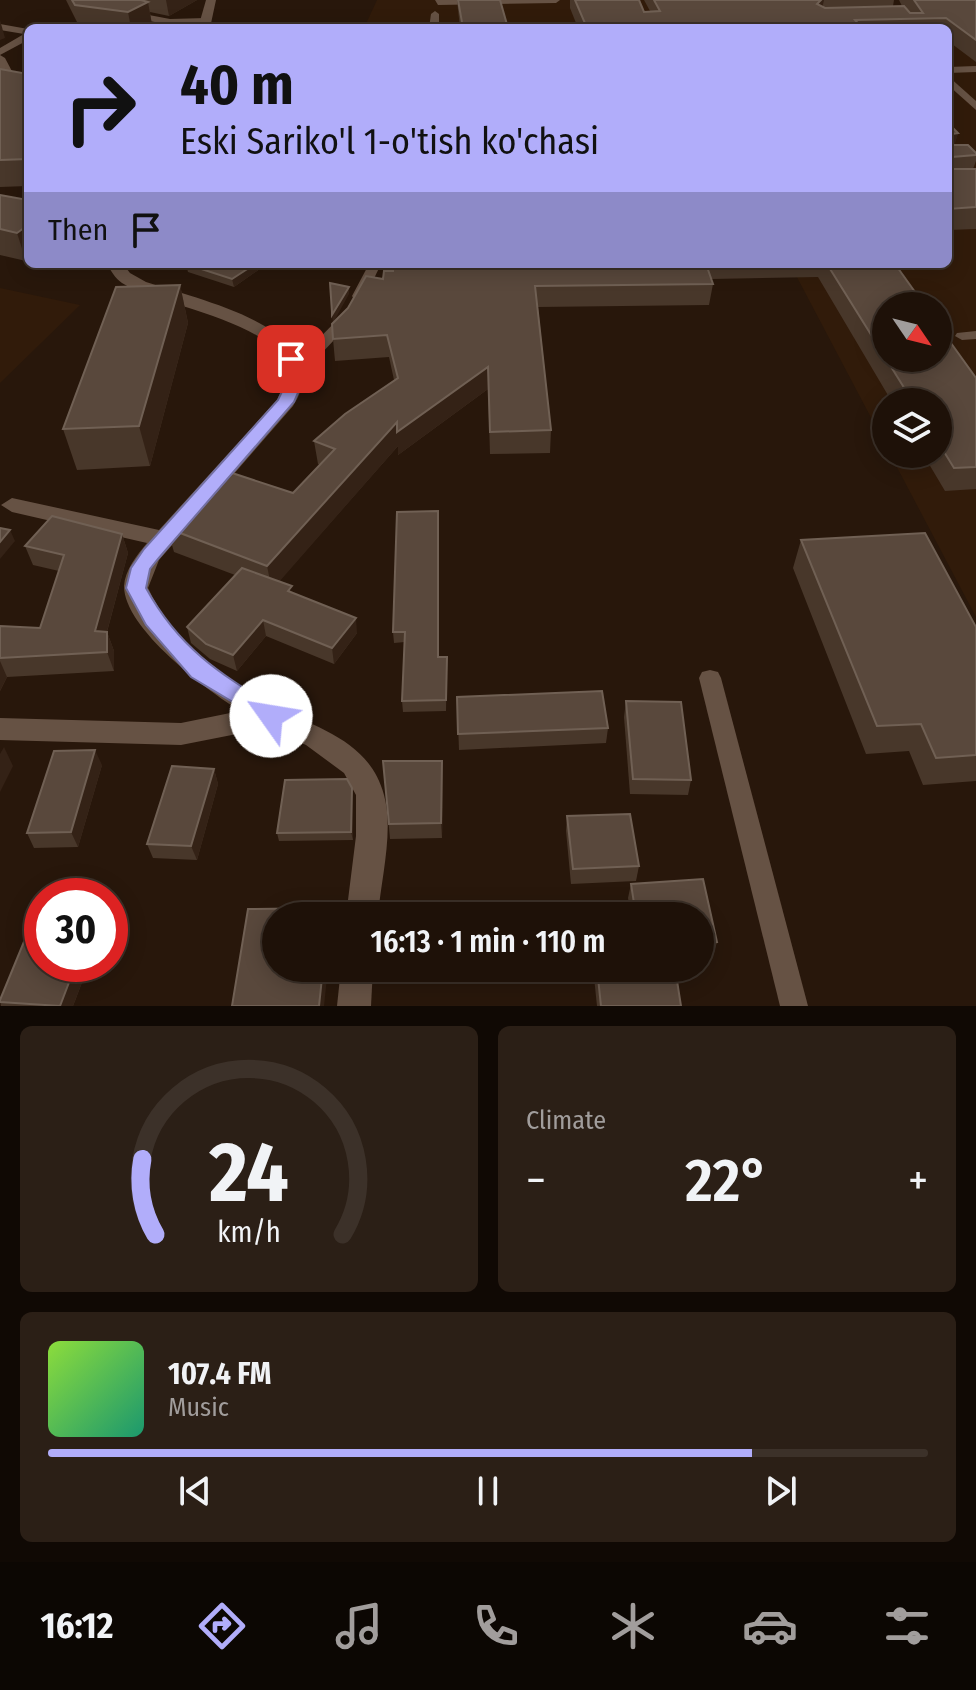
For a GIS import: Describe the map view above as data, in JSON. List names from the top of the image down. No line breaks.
{"north":"bottom right","page":{"turn":["40 m","Eski Sariko'l 1-o'tish ko'chasi"],"then":"Then","limit":"30","trip":"16:13 · 1 min · 110 m","tile":"Climate","heat":["−","22°","+"],"song":["107.4 FM","Music"],"tabs":"16:12","gauge":["24","km/h"]}}
